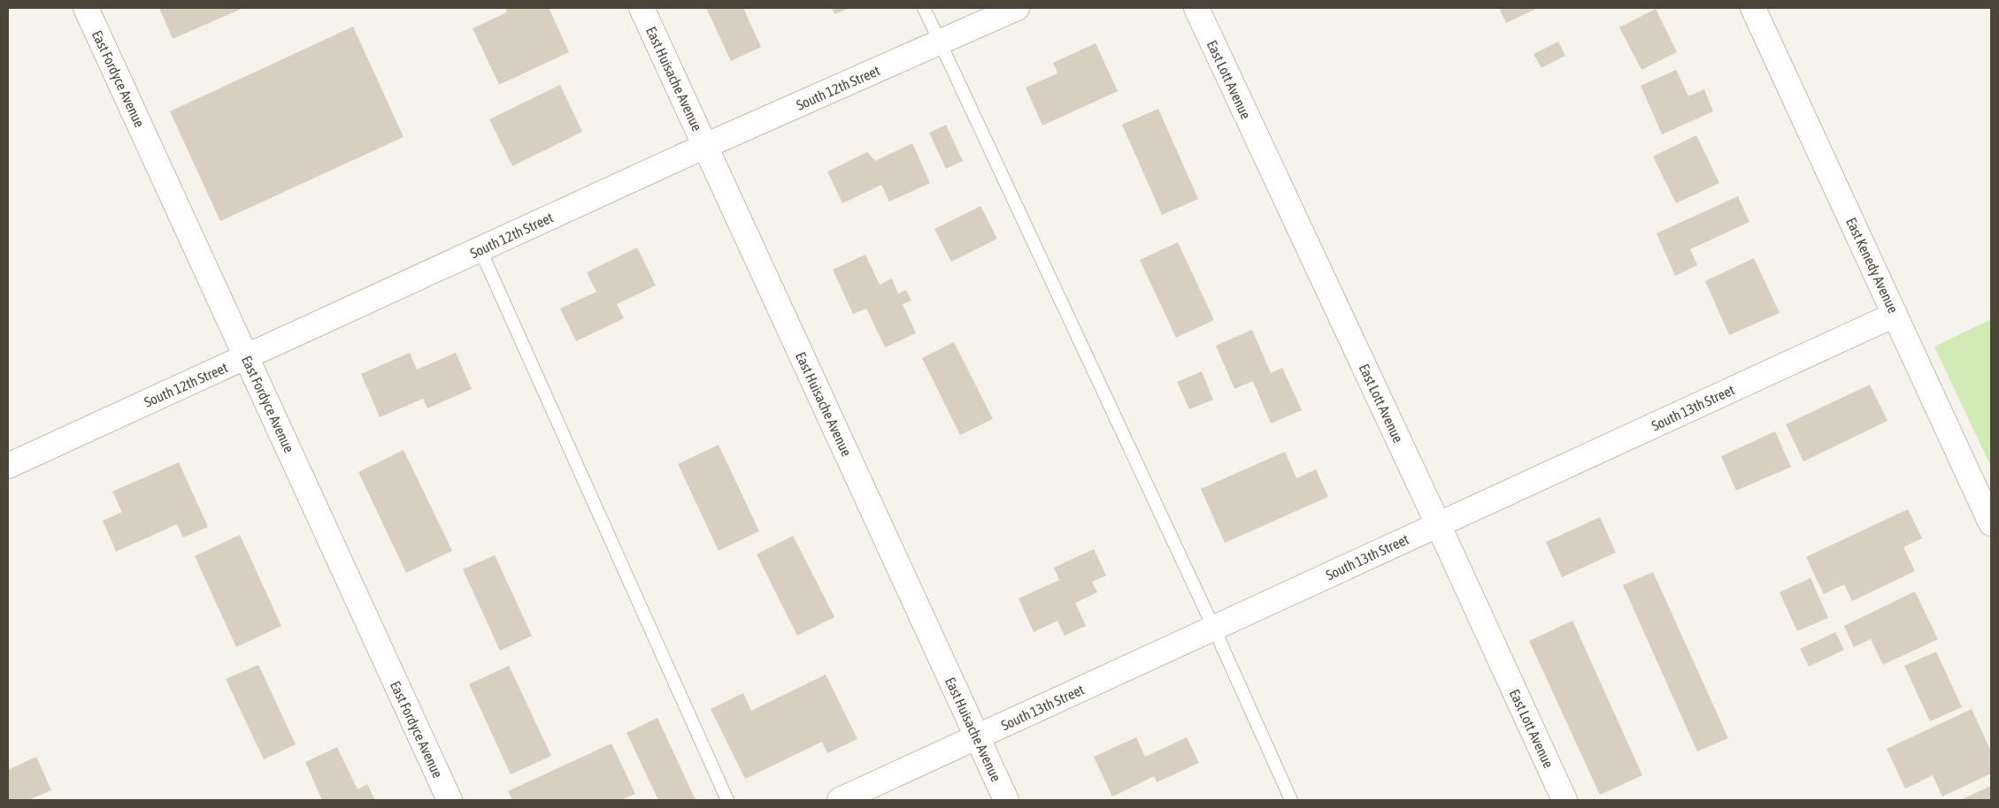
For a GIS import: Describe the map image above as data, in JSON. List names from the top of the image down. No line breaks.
{"streets":{"street":["East Fordyce Avenue","East Huisache Avenue","East Lott Avenue","South 12th Street","East Kenedy Avenue","South 13th Street"]},"crossings":[["East Fordyce Avenue","South 12th Street"],["East Huisache Avenue","South 12th Street"],["East Huisache Avenue","South 13th Street"],["East Lott Avenue","South 13th Street"],["East Kenedy Avenue","South 13th Street"]]}
